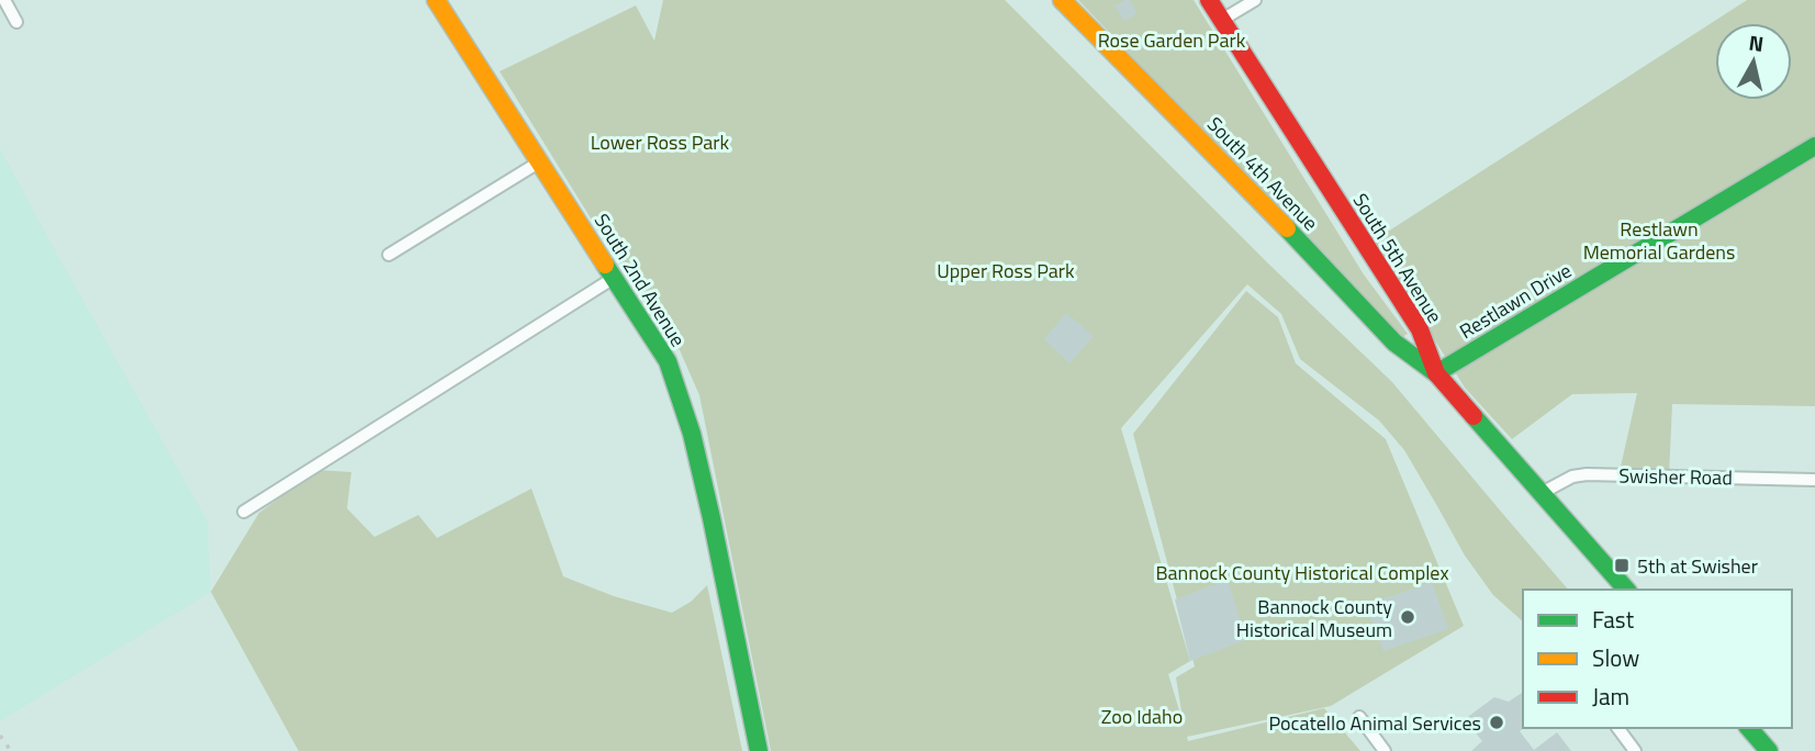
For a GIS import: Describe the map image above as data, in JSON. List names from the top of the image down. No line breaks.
{"streets":{"main road":["South 4th Avenue","South 5th Avenue","South 2nd Avenue","Restlawn Drive"],"street":["Swisher Road"]},"crossings":[["South 4th Avenue","South 5th Avenue"],["South 4th Avenue","Restlawn Drive"],["South 5th Avenue","Restlawn Drive"],["South 5th Avenue","Swisher Road"]],"parks":["Rose Garden Park","Lower Ross Park","Restlawn Memorial Gardens","Upper Ross Park","Bannock County Historical Complex","Zoo Idaho"],"places":{"transit":["5th at Swisher"],"other":["Bannock County Historical Museum","Pocatello Animal Services"]},"legend":["Fast","Slow","Jam"],"north":"top"}
